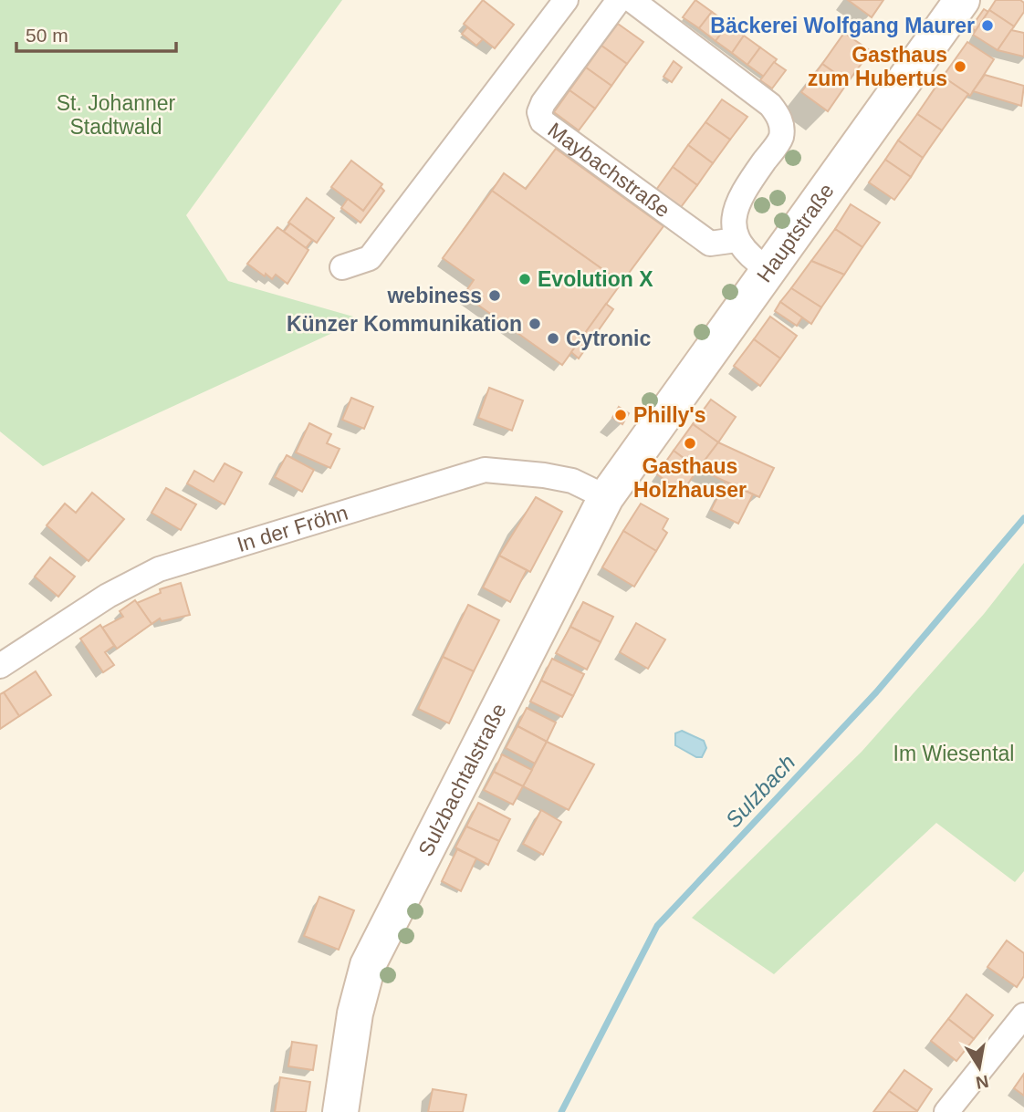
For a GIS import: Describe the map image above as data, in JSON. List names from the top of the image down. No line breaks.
{"streets":{"main road":["Hauptstraße","Sulzbachtalstraße"],"street":["Maybachstraße","In der Fröhn"]},"crossings":[["Hauptstraße","Sulzbachtalstraße"],["In der Fröhn","Sulzbachtalstraße"]],"water":["Sulzbach"],"parks":["St. Johanner Stadtwald","Im Wiesental"],"places":["Bäckerei Wolfgang Maurer","Gasthaus zum Hubertus","Evolution X","webiness","Künzer Kommunikation","Cytronic","Philly's","Gasthaus Holzhauser"],"scale_bar":"50 m","north":"bottom"}
